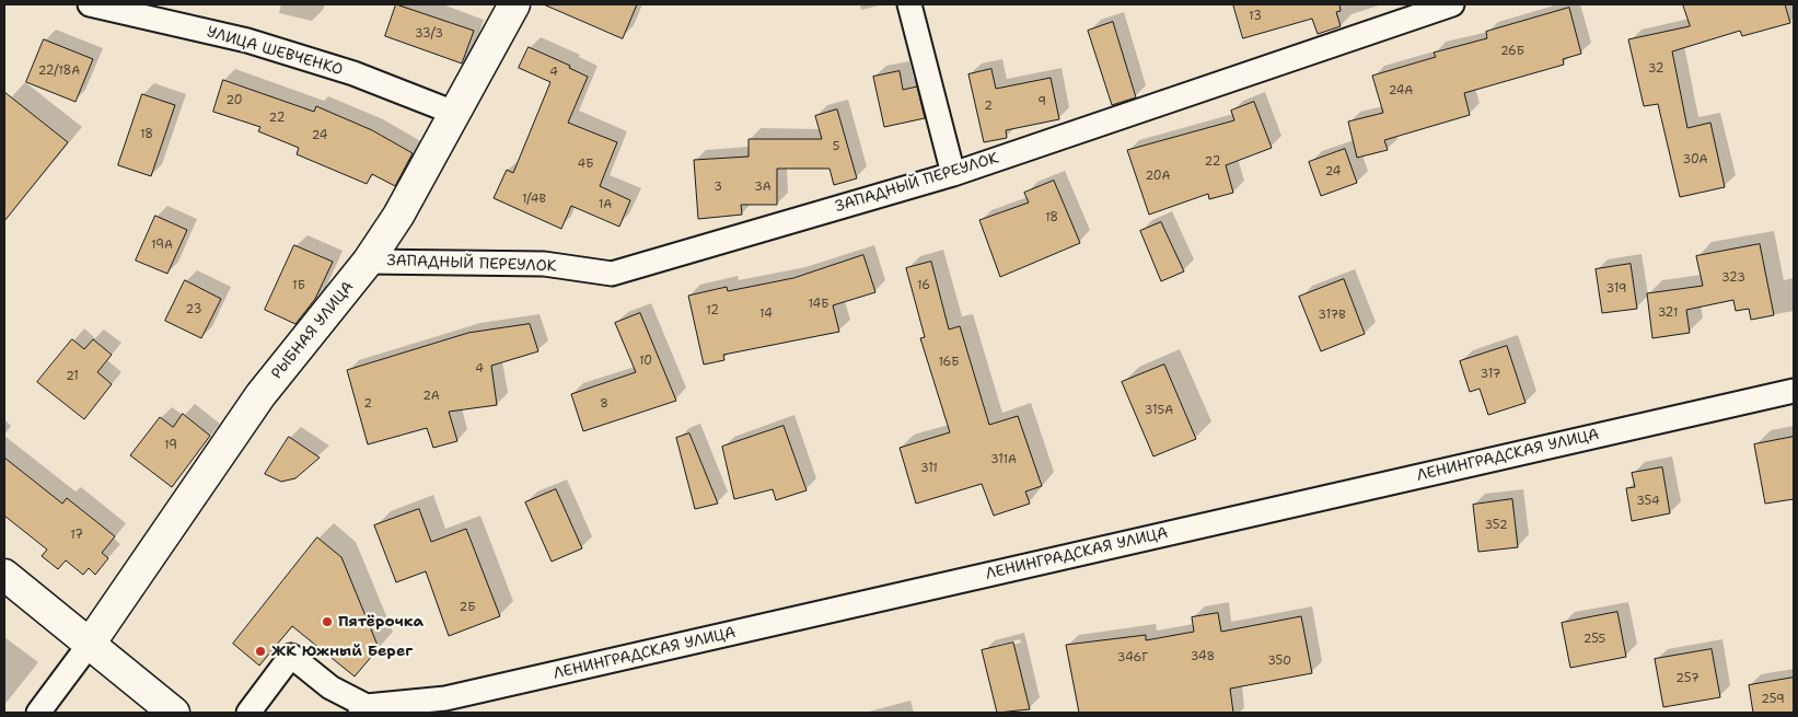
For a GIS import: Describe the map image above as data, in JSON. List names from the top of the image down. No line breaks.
{"streets":{"street":["УЛИЦА ШЕВЧЕНКО","ЗАПАДНЫЙ ПЕРЕУЛОК","РЫБНАЯ УЛИЦА","ЛЕНИНГРАДСКАЯ УЛИЦА"]},"crossings":[["УЛИЦА ШЕВЧЕНКО","РЫБНАЯ УЛИЦА"],["ЗАПАДНЫЙ ПЕРЕУЛОК","РЫБНАЯ УЛИЦА"]],"places":["Пятёрочка","ЖК Южный Берег"],"house_numbers":["13","33/3","26Б","32","22/18А","4","24А","20","9","2","22","18","24","5","30А","22","4Б","24","20А","3","3А","1/4В","1А","18","19А","323","1Б","16","319","14Б","23","12","321","14","317В","10","16Б","4","317","21","2А","2","8","315А","19","311А","311","354","352","17","2Б","255","348","346Г","350","257","259"]}
